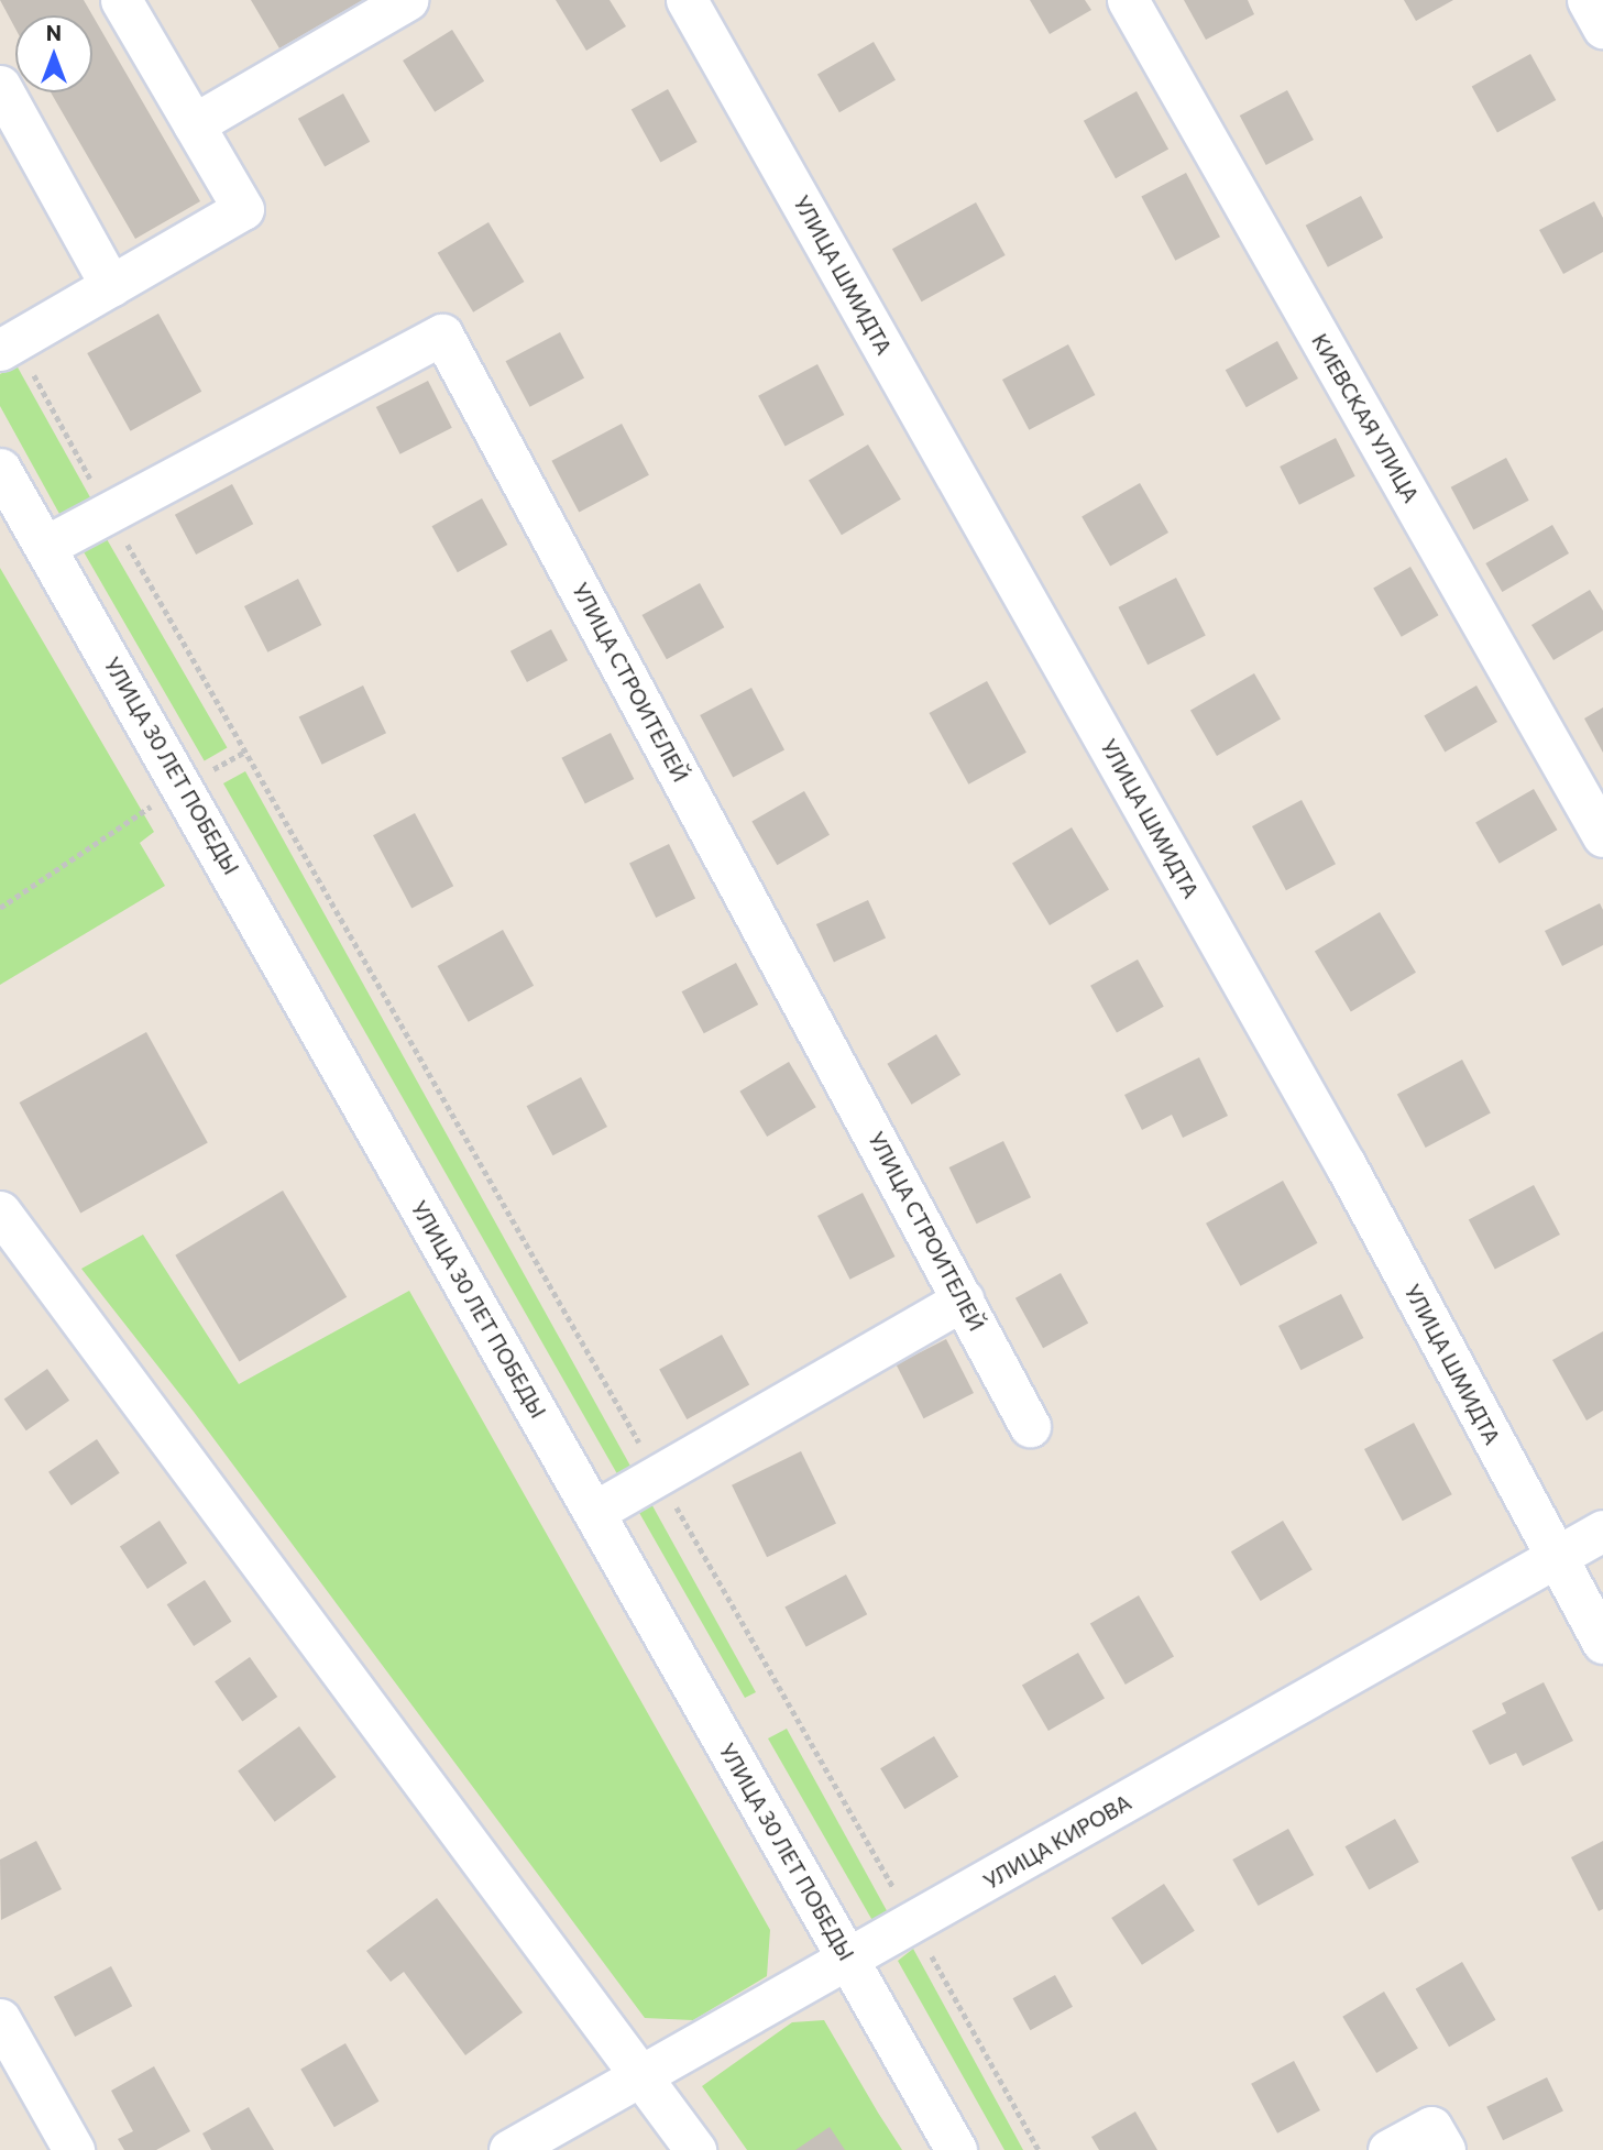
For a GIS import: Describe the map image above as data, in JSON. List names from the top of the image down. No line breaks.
{"streets":{"street":["УЛИЦА ШМИДТА","КИЕВСКАЯ УЛИЦА","УЛИЦА СТРОИТЕЛЕЙ","УЛИЦА 30 ЛЕТ ПОБЕДЫ","УЛИЦА КИРОВА"]},"crossings":[["УЛИЦА ШМИДТА","УЛИЦА КИРОВА"],["УЛИЦА СТРОИТЕЛЕЙ","УЛИЦА 30 ЛЕТ ПОБЕДЫ"],["УЛИЦА 30 ЛЕТ ПОБЕДЫ","УЛИЦА КИРОВА"]],"north":"top"}
